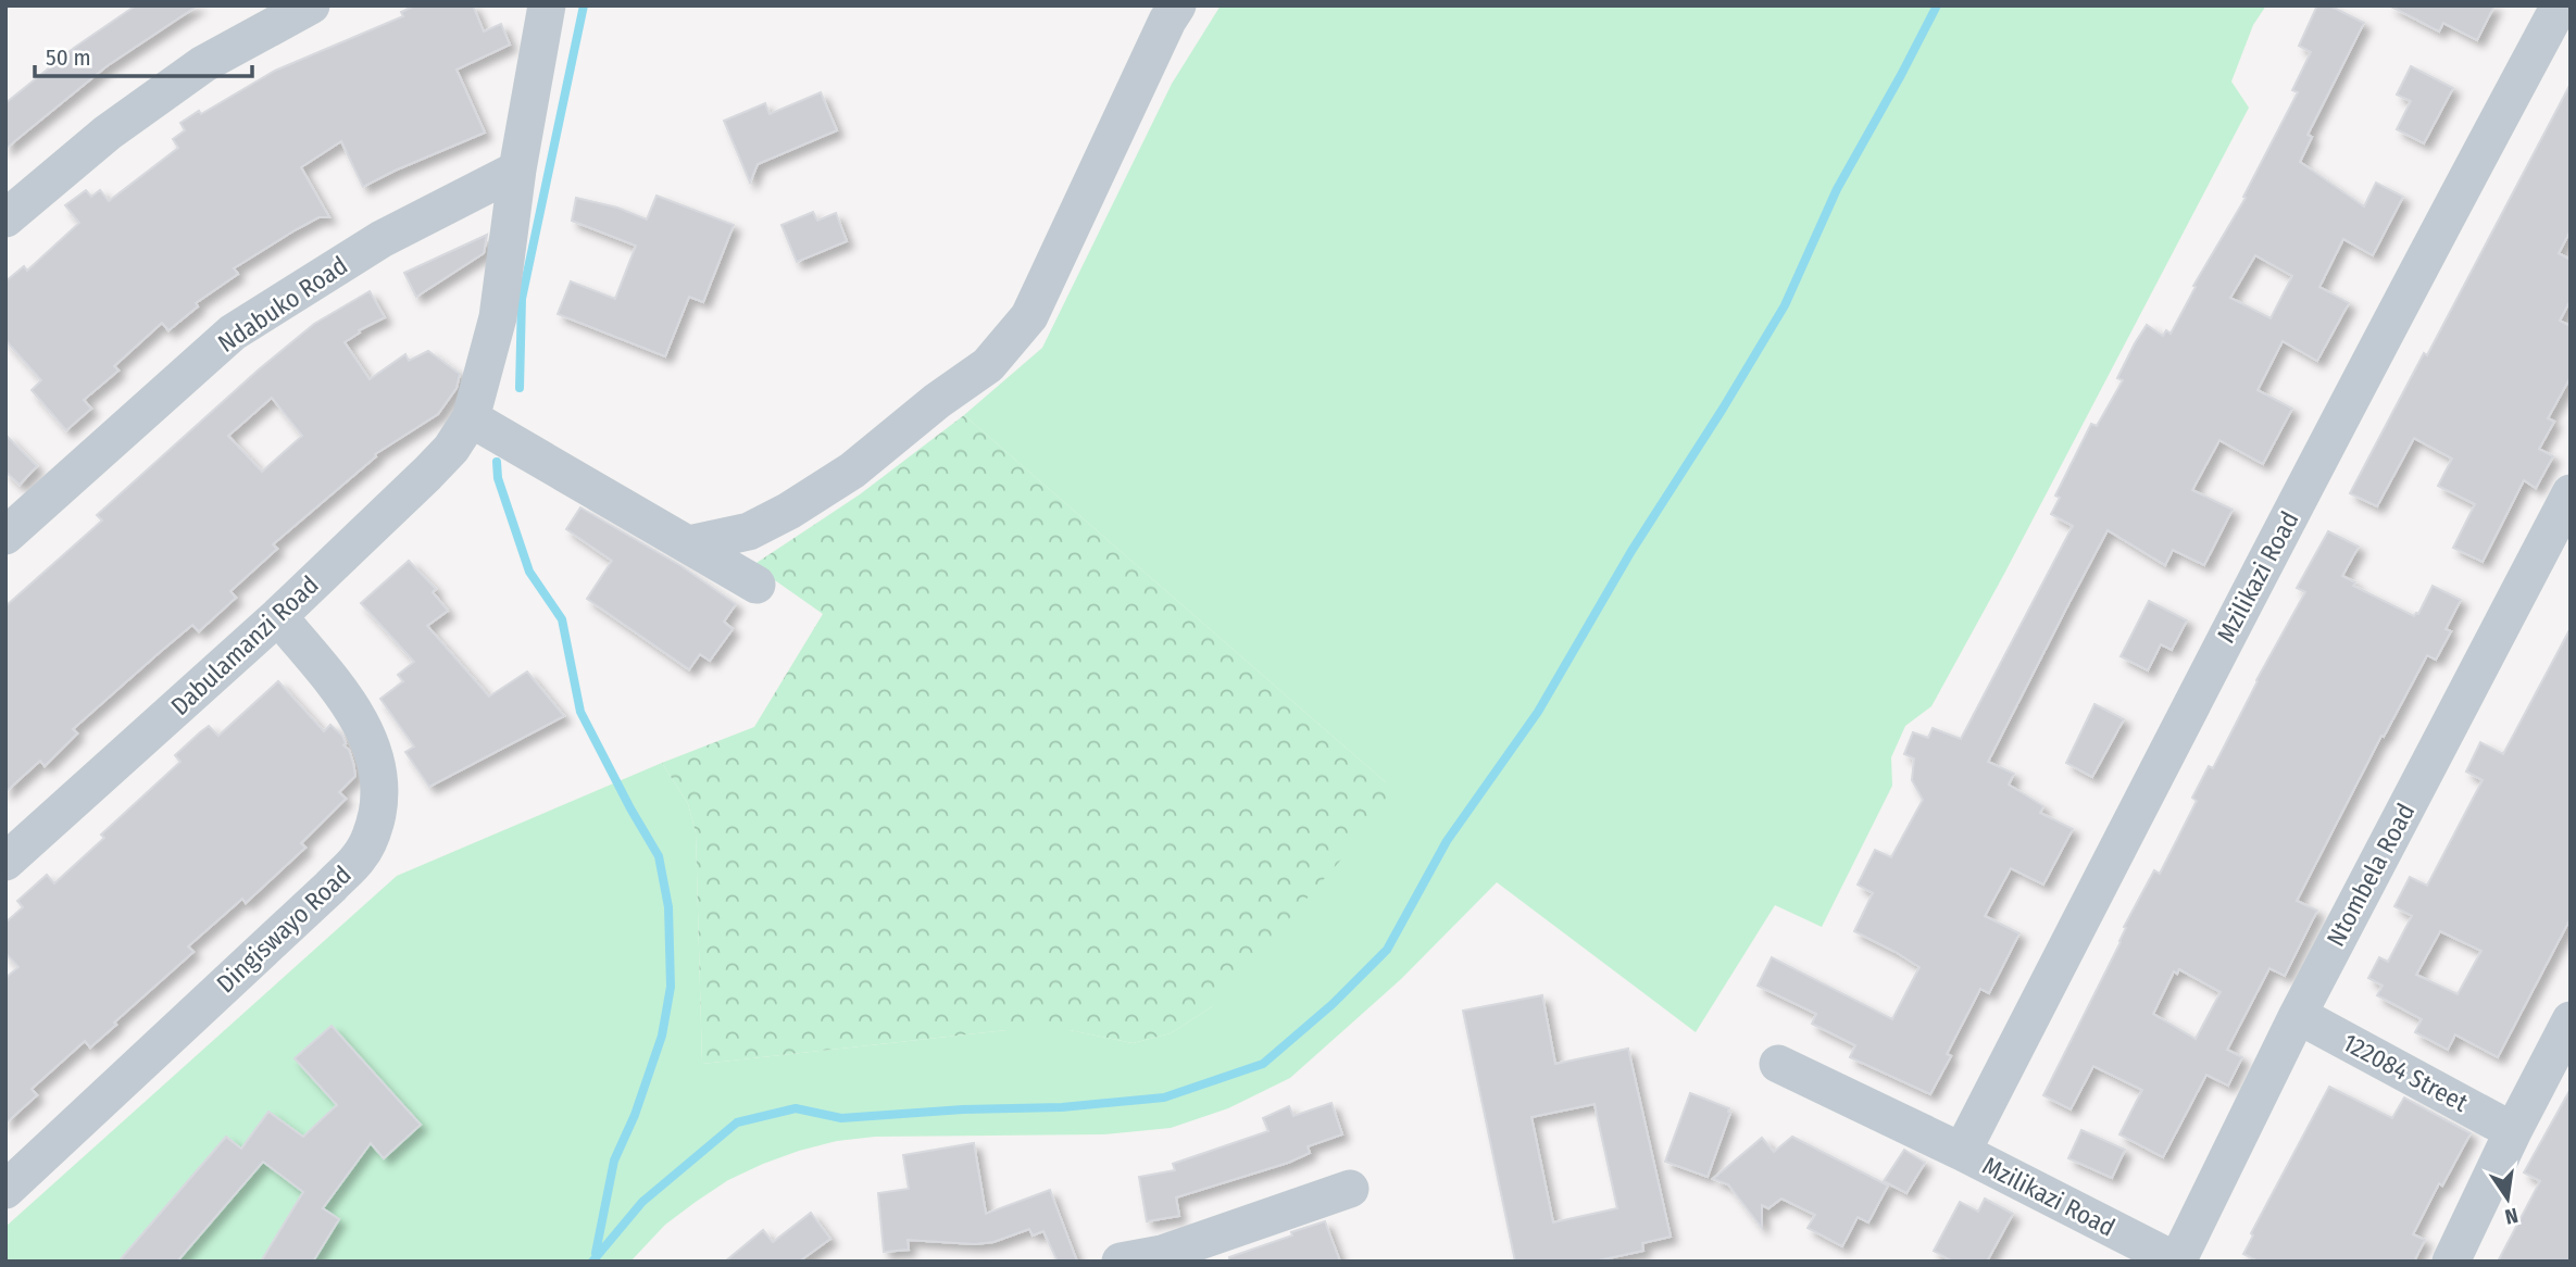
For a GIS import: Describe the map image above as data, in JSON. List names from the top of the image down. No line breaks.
{"streets":{"street":["Ndabuko Road","Mzilikazi Road","Dabulamanzi Road","Ntombela Road","Dingiswayo Road","122084 Street"]},"crossings":[["Ndabuko Road","Dabulamanzi Road"],["Mzilikazi Road","Ntombela Road"],["Dabulamanzi Road","Dingiswayo Road"],["Ntombela Road","122084 Street"]],"scale_bar":"50 m","north":"bottom"}
